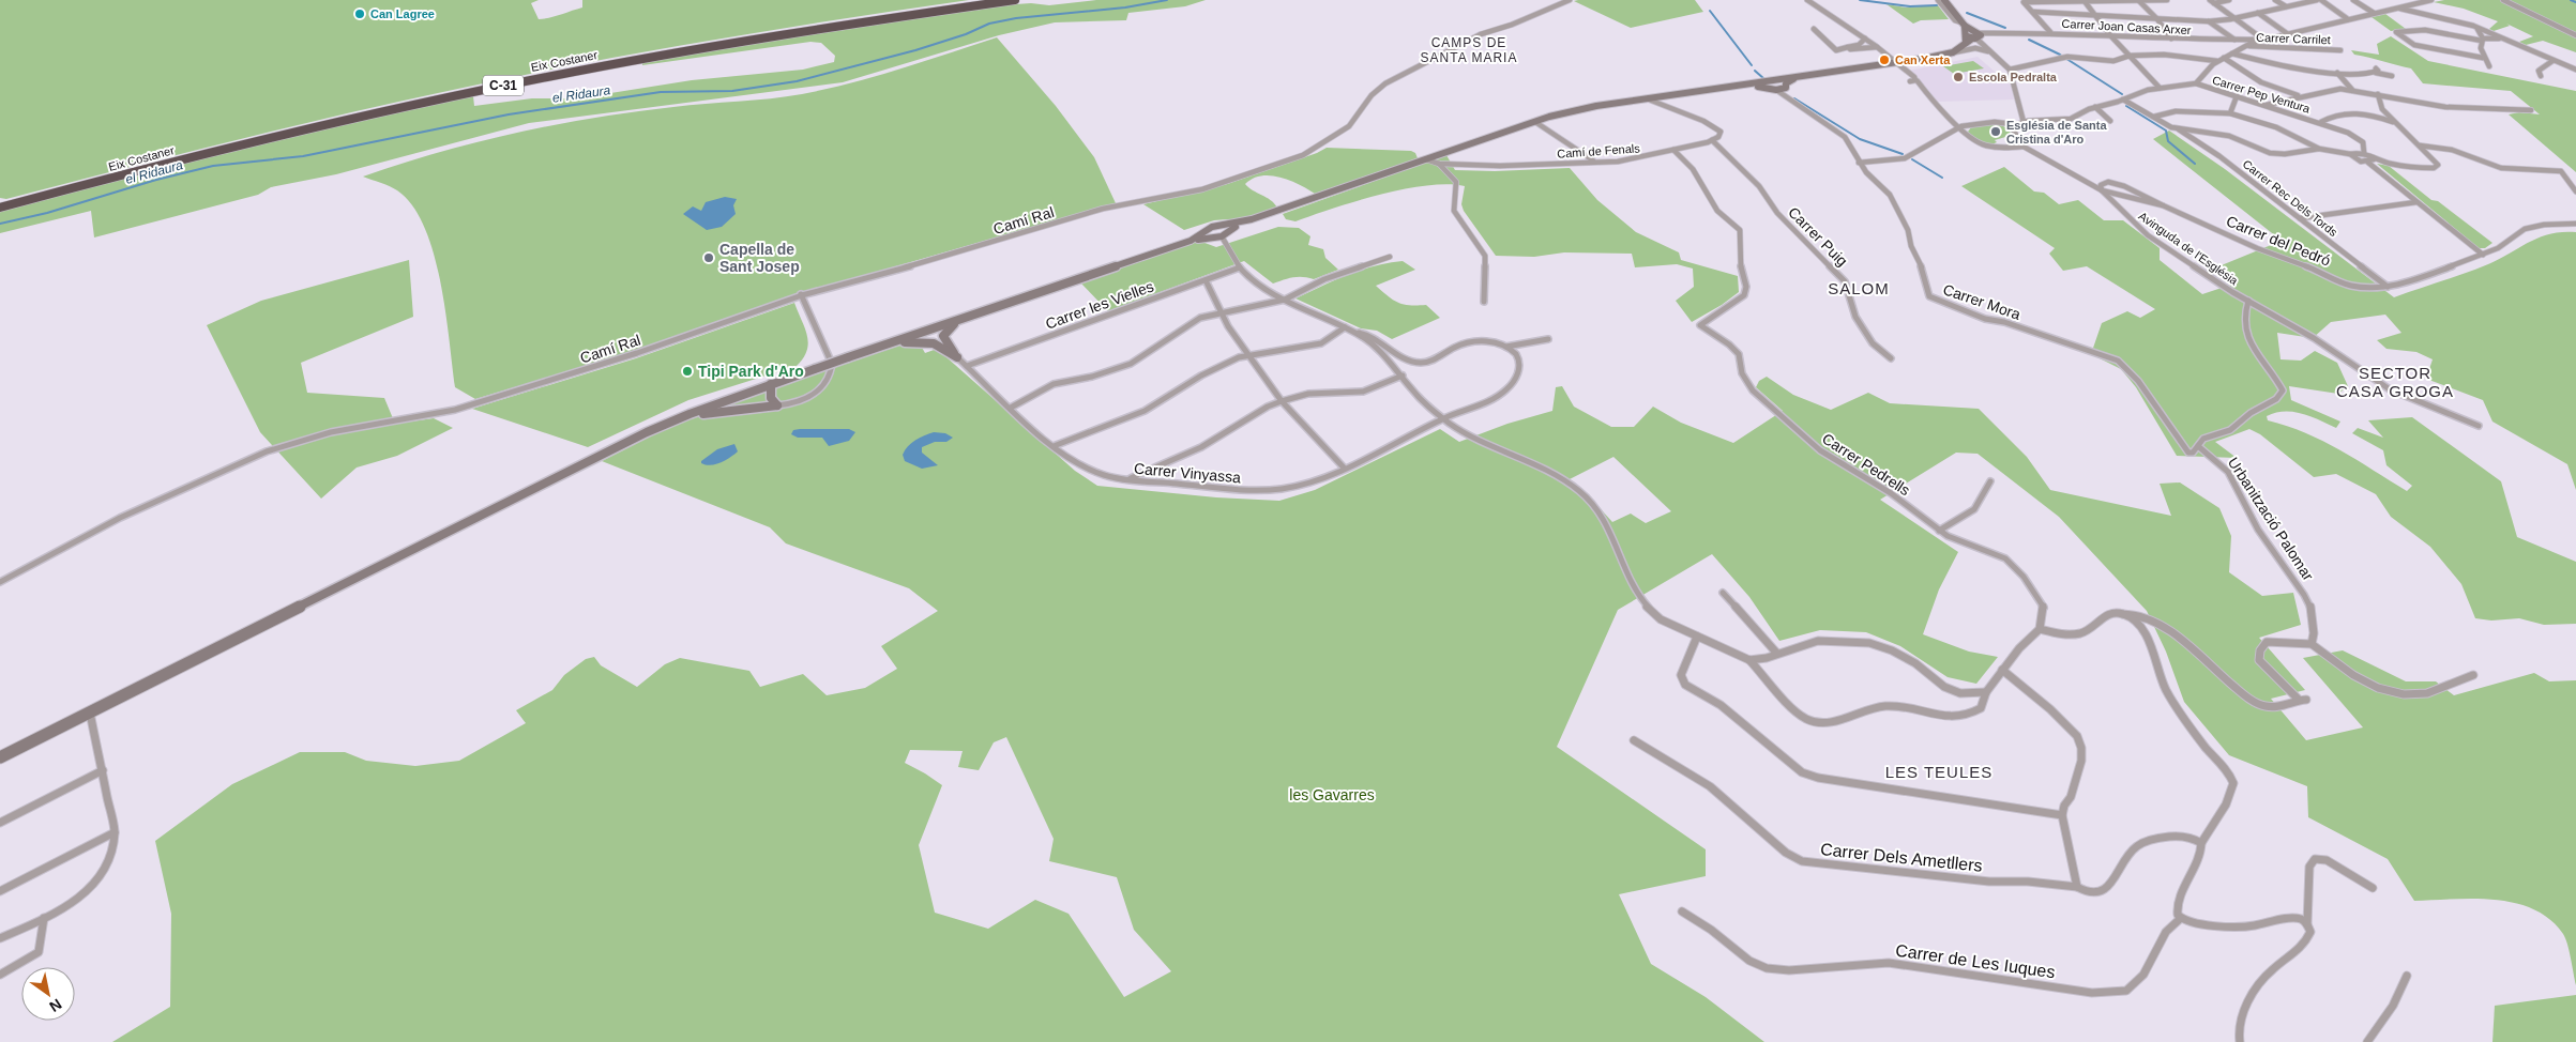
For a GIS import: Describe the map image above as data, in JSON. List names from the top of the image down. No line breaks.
{"streets":{"highway":["Eix Costaner","C-31"],"street":["Carrer Joan Casas Arxer","Carrer Carrilet","Carrer Pep Ventura","Camí de Fenals","Carrer Rec Dels Tords","Camí Ral","Carrer Puig","Carrer del Pedró","Avinguda de l'Església","Carrer Mora","Carrer les Vielles","Carrer Pedrells","Carrer Vinyassa","Urbanització Palomar","Carrer Dels Ametllers","Carrer de Les Iuques"]},"crossings":[["Camí de Fenals","Carrer Puig"],["Camí de Fenals","Carrer Pedrells"],["Carrer Rec Dels Tords","Carrer del Pedró"],["Carrer Mora","Urbanització Palomar"],["Carrer les Vielles","Carrer Vinyassa"]],"districts":["CAMPS DE SANTA MARIA","SALOM","SECTOR CASA GROGA","LES TEULES"],"water":["el Ridaura"],"parks":["les Gavarres"],"places":["Can Lagree","Can Xerta","Escola Pedralta","Església de Santa Cristina d'Aro","Capella de Sant Josep","Tipi Park d'Aro"],"north":"bottom right"}
